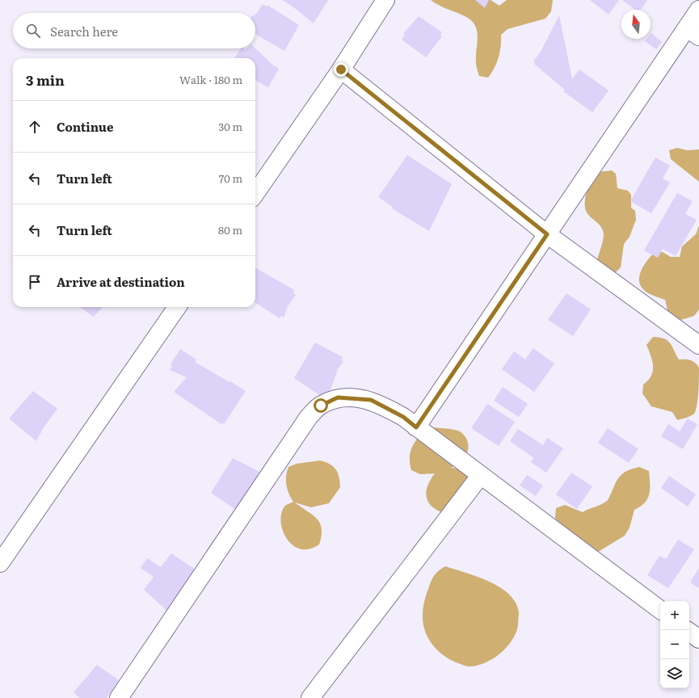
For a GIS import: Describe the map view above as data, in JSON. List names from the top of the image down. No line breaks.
{"north":"top","page":{"search":"Search here","heading":["3 min","Walk · 180 m"],"list":[["Continue","30 m"],["Turn left","70 m"],["Turn left","80 m"],"Arrive at destination"],"map_buttons":["+","−"]}}
